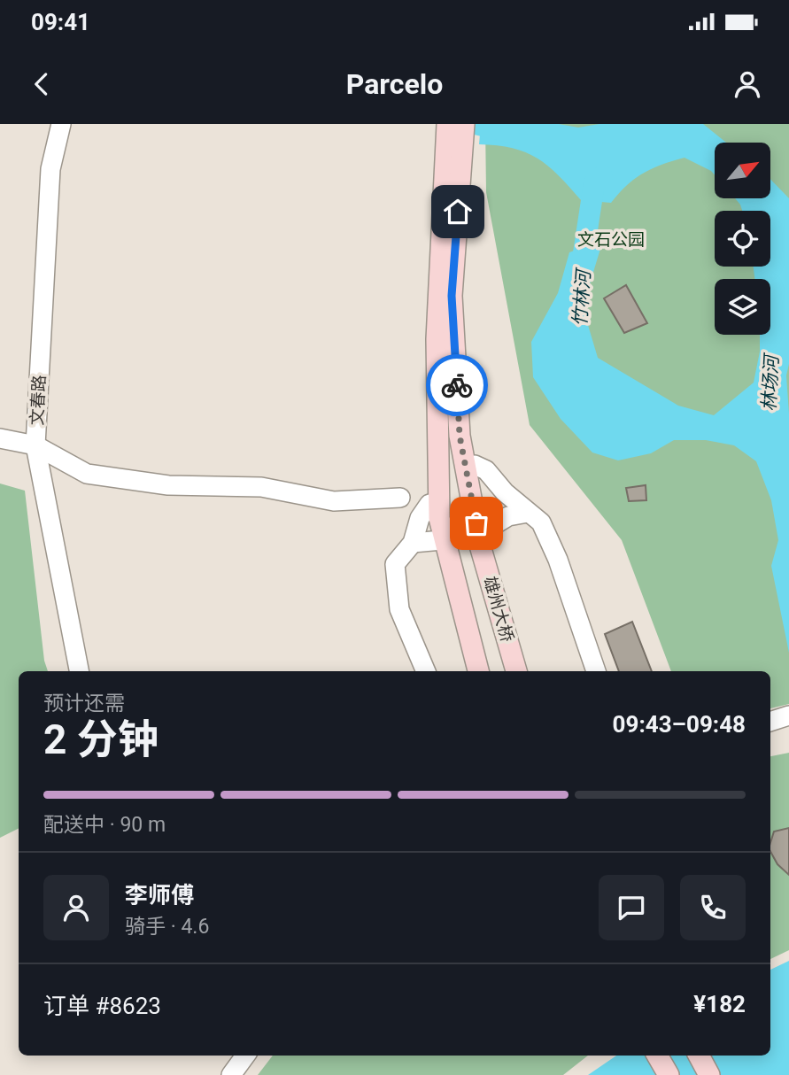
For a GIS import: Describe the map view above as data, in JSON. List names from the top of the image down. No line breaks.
{"streets":{"main road":["雄州大桥"],"street":["文春路"]},"water":["竹林河","林场河"],"parks":["文石公园"],"north":"top right","page":{"status":"09:41","header":"Parcelo","heading":["2 分钟","预计还需","09:43–09:48"],"panel":["李师傅","骑手 · 4.6","订单 #8623","¥182"],"bar":"配送中 · 90 m"}}
